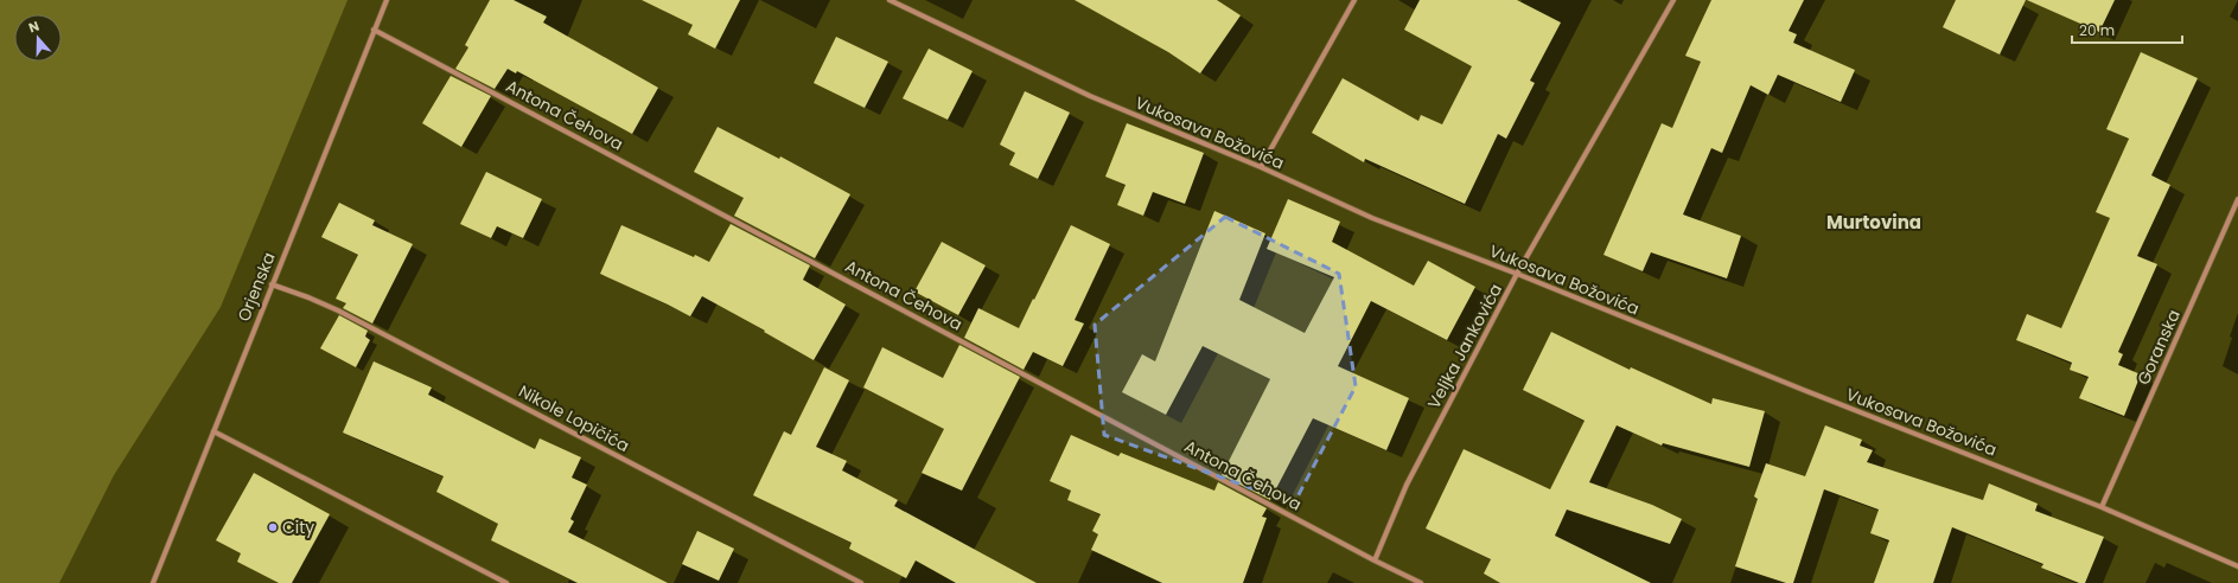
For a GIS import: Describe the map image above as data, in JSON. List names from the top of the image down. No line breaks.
{"streets":{"street":["Antona Čehova","Vukosava Božovića","Orjenska","Veljka Jankovića","Goranska","Nikole Lopičića"]},"crossings":[["Antona Čehova","Orjenska"],["Antona Čehova","Veljka Jankovića"],["Vukosava Božovića","Veljka Jankovića"],["Vukosava Božovića","Goranska"],["Orjenska","Nikole Lopičića"]],"districts":["Murtovina"],"places":["City"],"scale_bar":"20 m","north":"top"}
